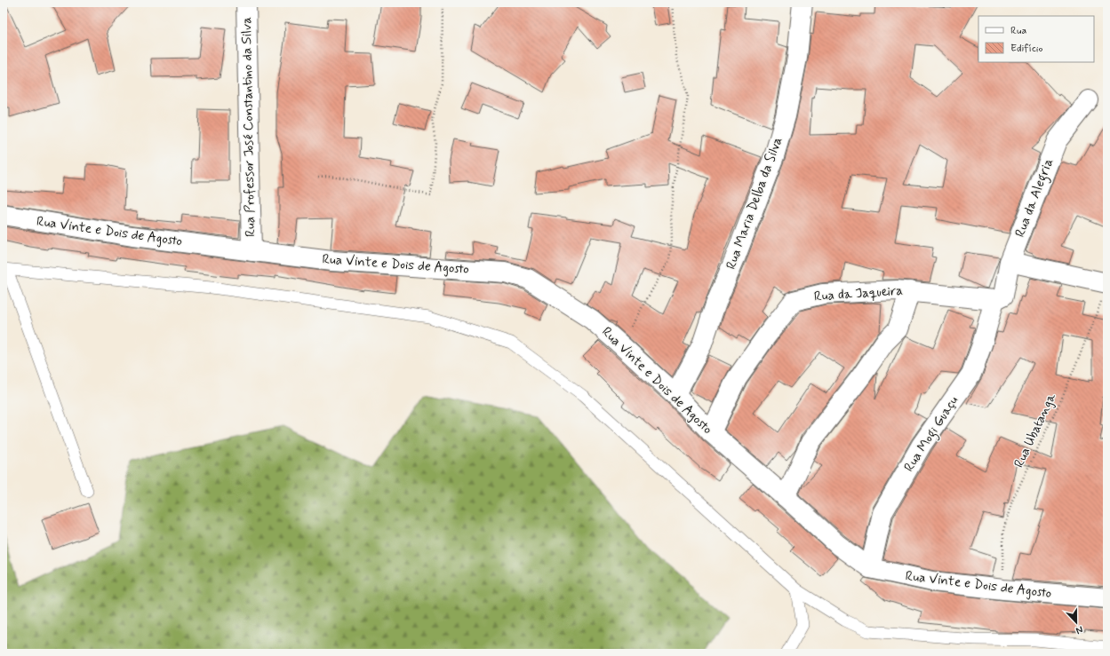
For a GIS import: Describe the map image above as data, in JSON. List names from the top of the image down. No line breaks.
{"streets":{"street":["Rua Professor José Constantino da Silva","Rua da Alegria","Rua Maria Delba da Silva","Rua Vinte e Dois de Agosto","Rua da Jaqueira","Rua Mogi Guaçu"],"path":["Rua Ubatanga"]},"crossings":[["Rua Professor José Constantino da Silva","Rua Vinte e Dois de Agosto"],["Rua da Alegria","Rua da Jaqueira"],["Rua da Alegria","Rua Mogi Guaçu"],["Rua Maria Delba da Silva","Rua Vinte e Dois de Agosto"],["Rua Vinte e Dois de Agosto","Rua da Jaqueira"],["Rua Vinte e Dois de Agosto","Rua Ubatanga"],["Rua Vinte e Dois de Agosto","Rua Mogi Guaçu"],["Rua da Jaqueira","Rua Mogi Guaçu"]],"legend":["Rua","Edifício"],"north":"bottom"}
